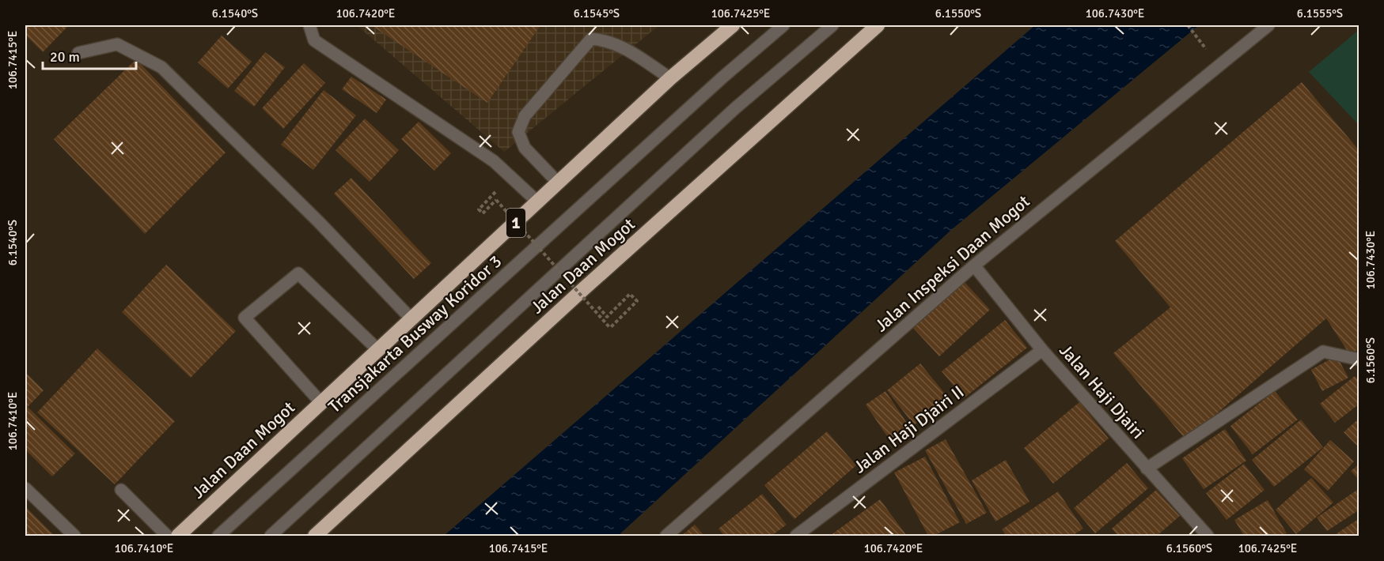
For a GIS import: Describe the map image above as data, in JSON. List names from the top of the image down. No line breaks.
{"streets":{"highway":["1","Jalan Daan Mogot"],"street":["Jalan Inspeksi Daan Mogot","Transjakarta Busway Koridor 3","Jalan Haji Djairi","Jalan Haji Djairi II"]},"crossings":[["Jalan Inspeksi Daan Mogot","Jalan Haji Djairi"],["Jalan Haji Djairi","Jalan Haji Djairi II"]],"scale_bar":"20 m","coordinates":["6.1540°S","106.7420°E","6.1545°S","106.7425°E","6.1550°S","106.7430°E","6.1555°S","106.7415°E","6.1560°S","106.7410°E"]}
